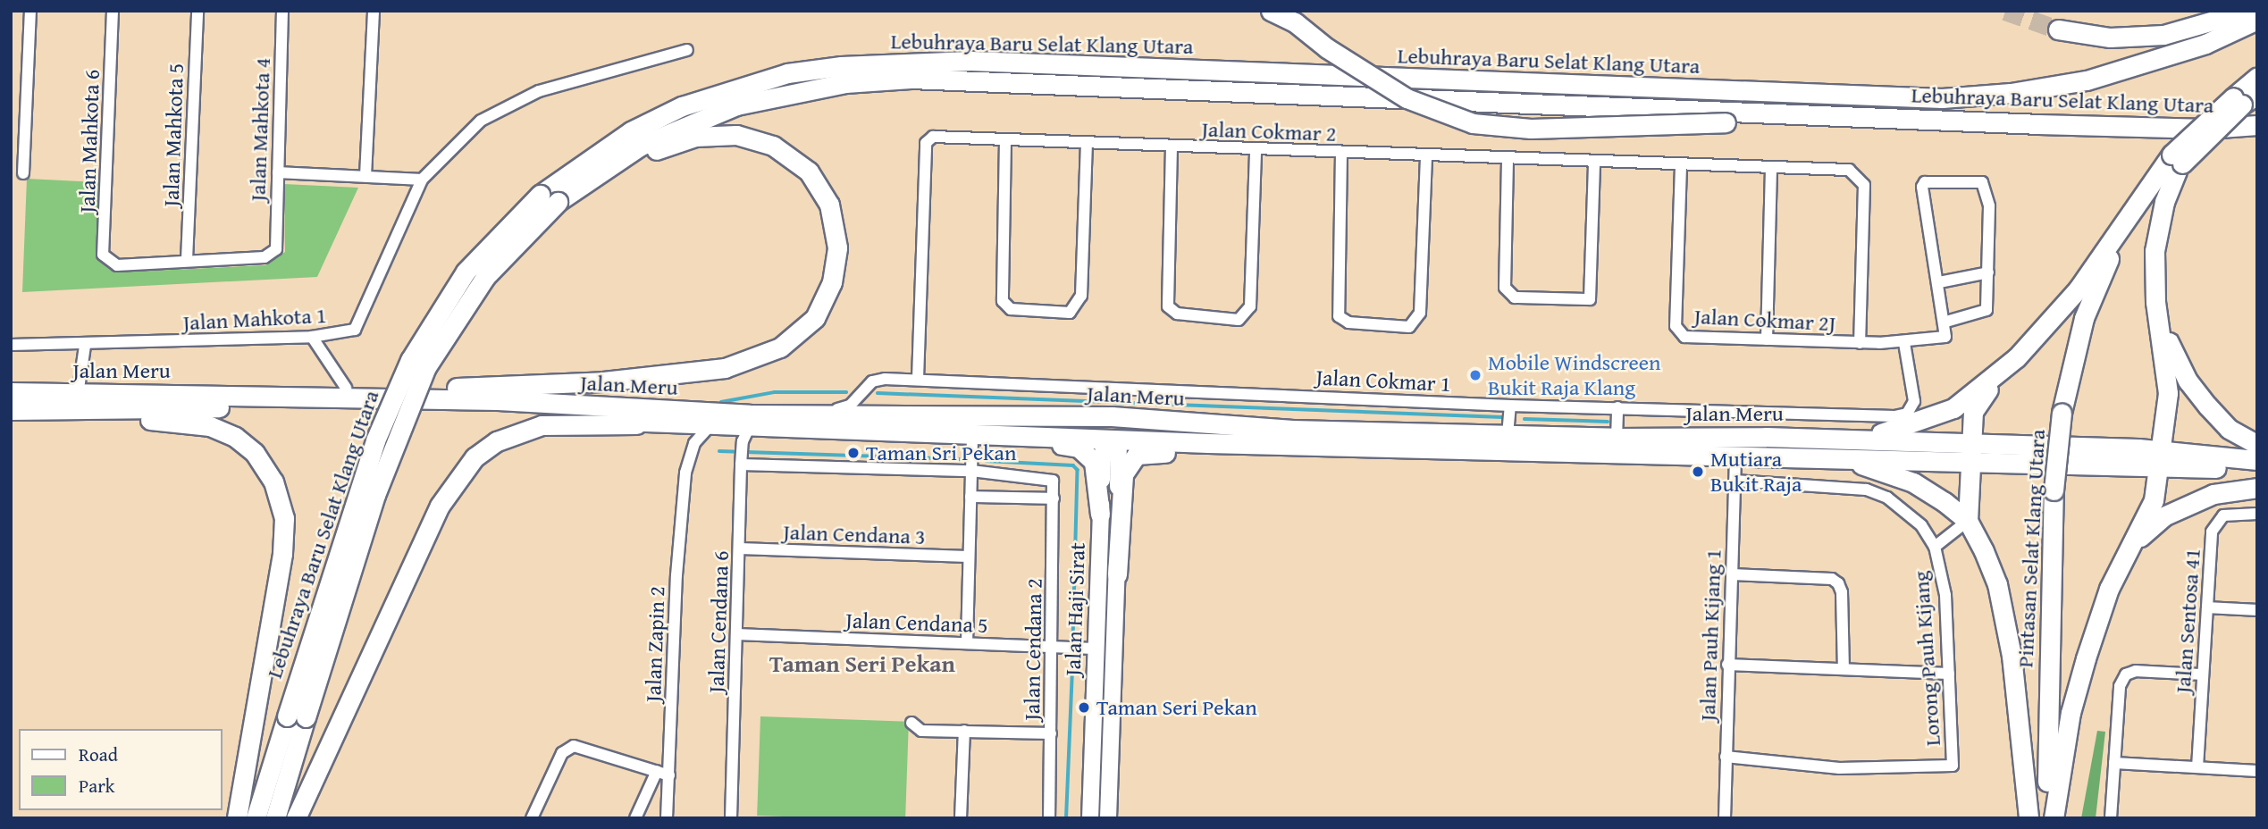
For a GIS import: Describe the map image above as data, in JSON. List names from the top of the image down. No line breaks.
{"streets":{"highway":["Lebuhraya Baru Selat Klang Utara","Jalan Meru","Pintasan Selat Klang Utara"],"main road":["Jalan Haji Sirat"],"street":["Jalan Mahkota 4","Jalan Cokmar 2","Jalan Mahkota 5","Jalan Mahkota 6","Jalan Mahkota 1","Jalan Cokmar 2J","Jalan Cokmar 1","Jalan Cendana 3","Jalan Sentosa 41","Jalan Cendana 6","Jalan Cendana 5","Jalan Pauh Kijang 1","Jalan Zapin 2","Jalan Cendana 2","Lorong Pauh Kijang"]},"crossings":[["Jalan Mahkota 4","Jalan Mahkota 5"],["Jalan Mahkota 4","Jalan Mahkota 6"],["Jalan Cokmar 2","Jalan Cokmar 2J"],["Jalan Cokmar 2","Jalan Cokmar 1"],["Jalan Mahkota 5","Jalan Mahkota 6"],["Jalan Cokmar 2J","Jalan Cokmar 1"],["Jalan Meru","Jalan Cokmar 1"],["Jalan Meru","Jalan Haji Sirat"],["Jalan Meru","Jalan Cendana 6"],["Jalan Meru","Jalan Pauh Kijang 1"],["Jalan Meru","Jalan Zapin 2"],["Jalan Cokmar 1","Jalan Cendana 6"],["Jalan Cendana 3","Jalan Cendana 6"],["Jalan Haji Sirat","Jalan Cendana 5"],["Jalan Cendana 6","Jalan Cendana 5"],["Jalan Cendana 5","Jalan Cendana 2"],["Jalan Pauh Kijang 1","Lorong Pauh Kijang"]],"districts":["Taman Seri Pekan"],"places":["Mobile Windscreen Bukit Raja Klang","Taman Sri Pekan","Mutiara Bukit Raja","Taman Seri Pekan"],"legend":["Road","Park"]}
